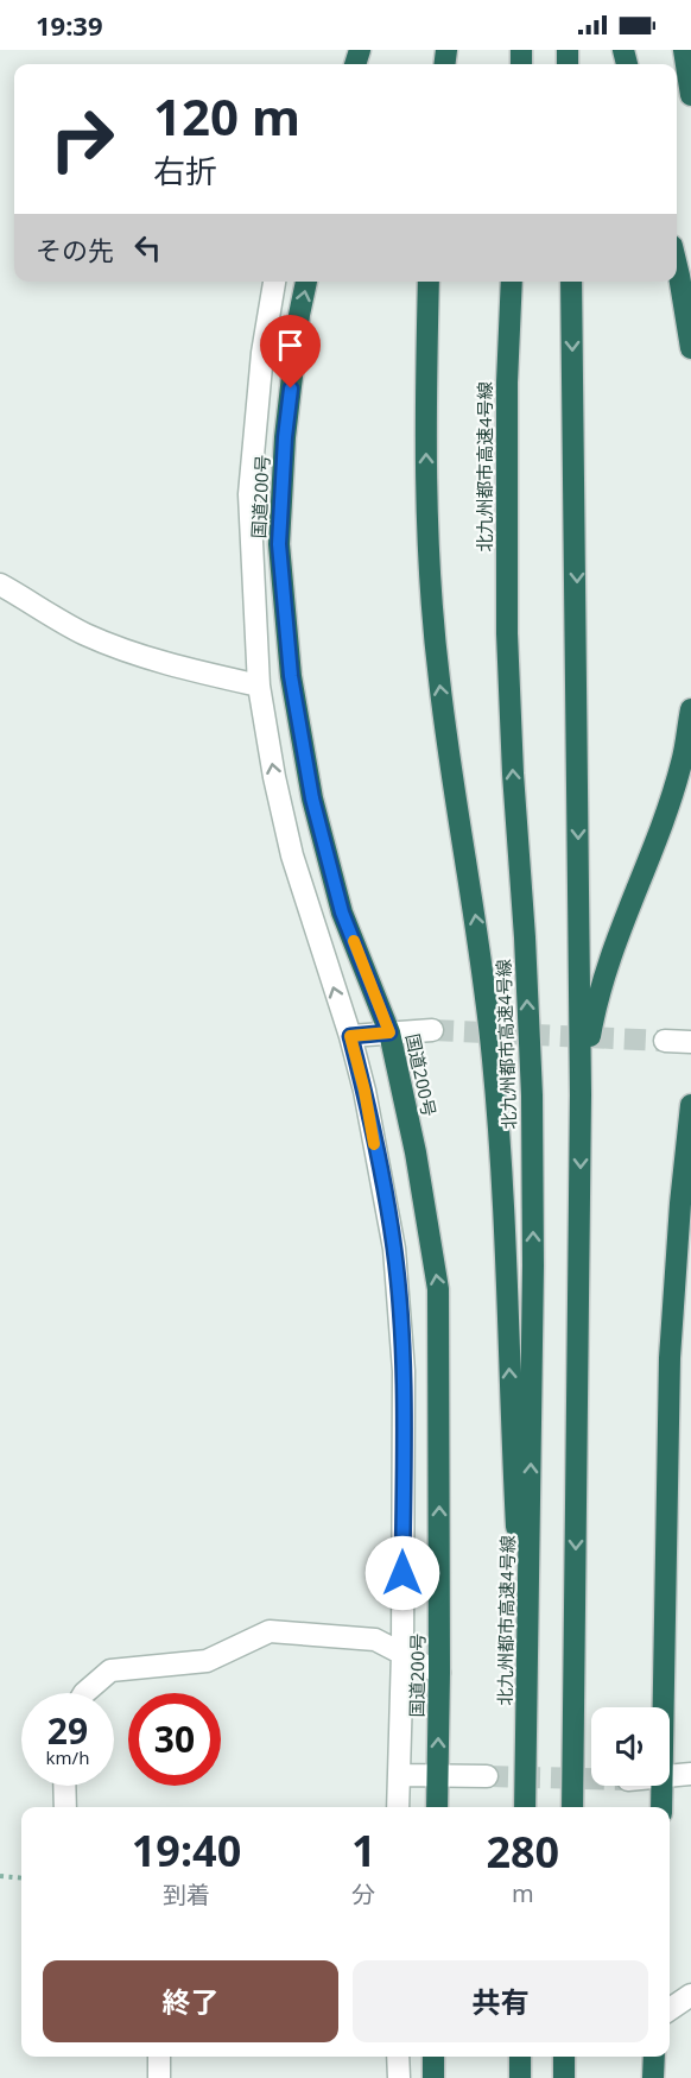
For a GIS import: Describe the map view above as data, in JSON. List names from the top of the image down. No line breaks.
{"streets":{"highway":["北九州都市高速4号線","国道200号"]},"page":{"status":"19:39","turn":["120 m","右折"],"then":"その先","speed":"29 km/h","limit":"30","eta":["19:40","到着","1","分","280","m"],"buttons":["終了","共有"]}}
